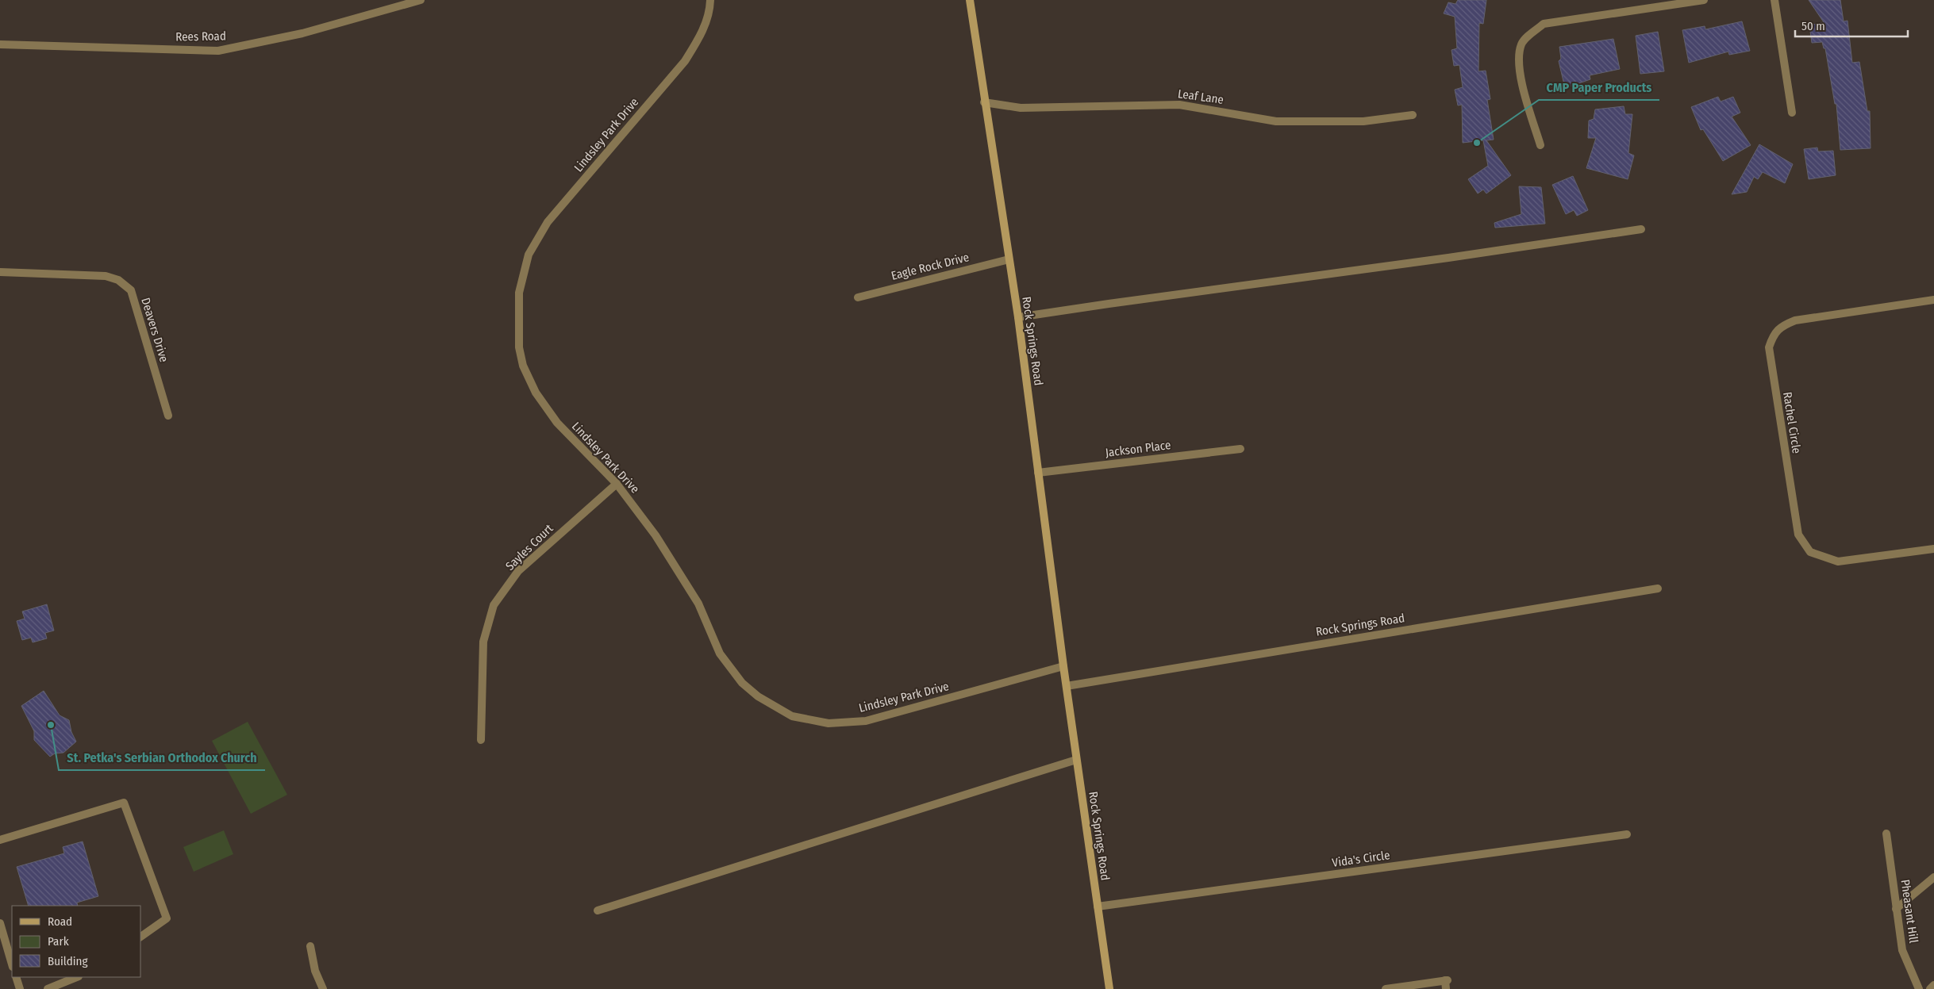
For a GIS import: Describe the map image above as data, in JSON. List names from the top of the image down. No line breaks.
{"streets":{"street":["Rees Road","Leaf Lane","Lindsley Park Drive","Eagle Rock Drive","Deavers Drive","Rock Springs Road","Rachel Circle","Jackson Place","Sayles Court","Vida's Circle","Pheasant Hill"]},"crossings":[["Leaf Lane","Rock Springs Road"],["Lindsley Park Drive","Rock Springs Road"],["Lindsley Park Drive","Sayles Court"],["Eagle Rock Drive","Rock Springs Road"],["Rock Springs Road","Jackson Place"],["Rock Springs Road","Vida's Circle"]],"places":["CMP Paper Products","St. Petka's Serbian Orthodox Church"],"legend":["Road","Park","Building"],"scale_bar":"50 m"}
